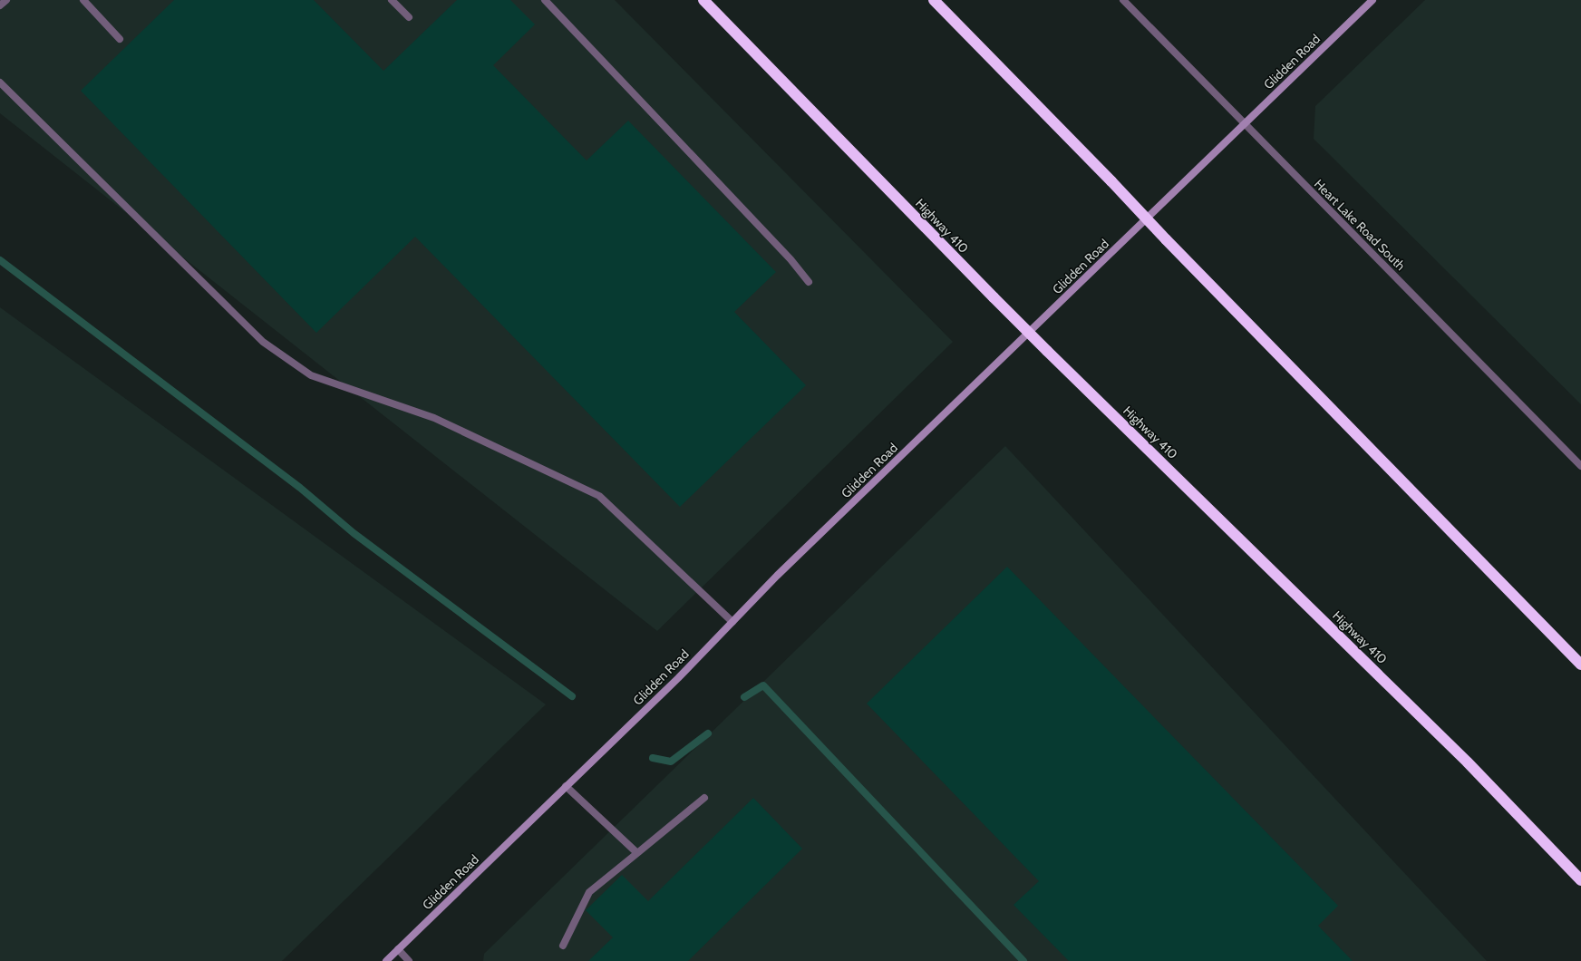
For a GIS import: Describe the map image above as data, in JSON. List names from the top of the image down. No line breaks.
{"streets":{"highway":["Highway 410"],"street":["Glidden Road","Heart Lake Road South"]},"crossings":[["Glidden Road","Heart Lake Road South"]]}
